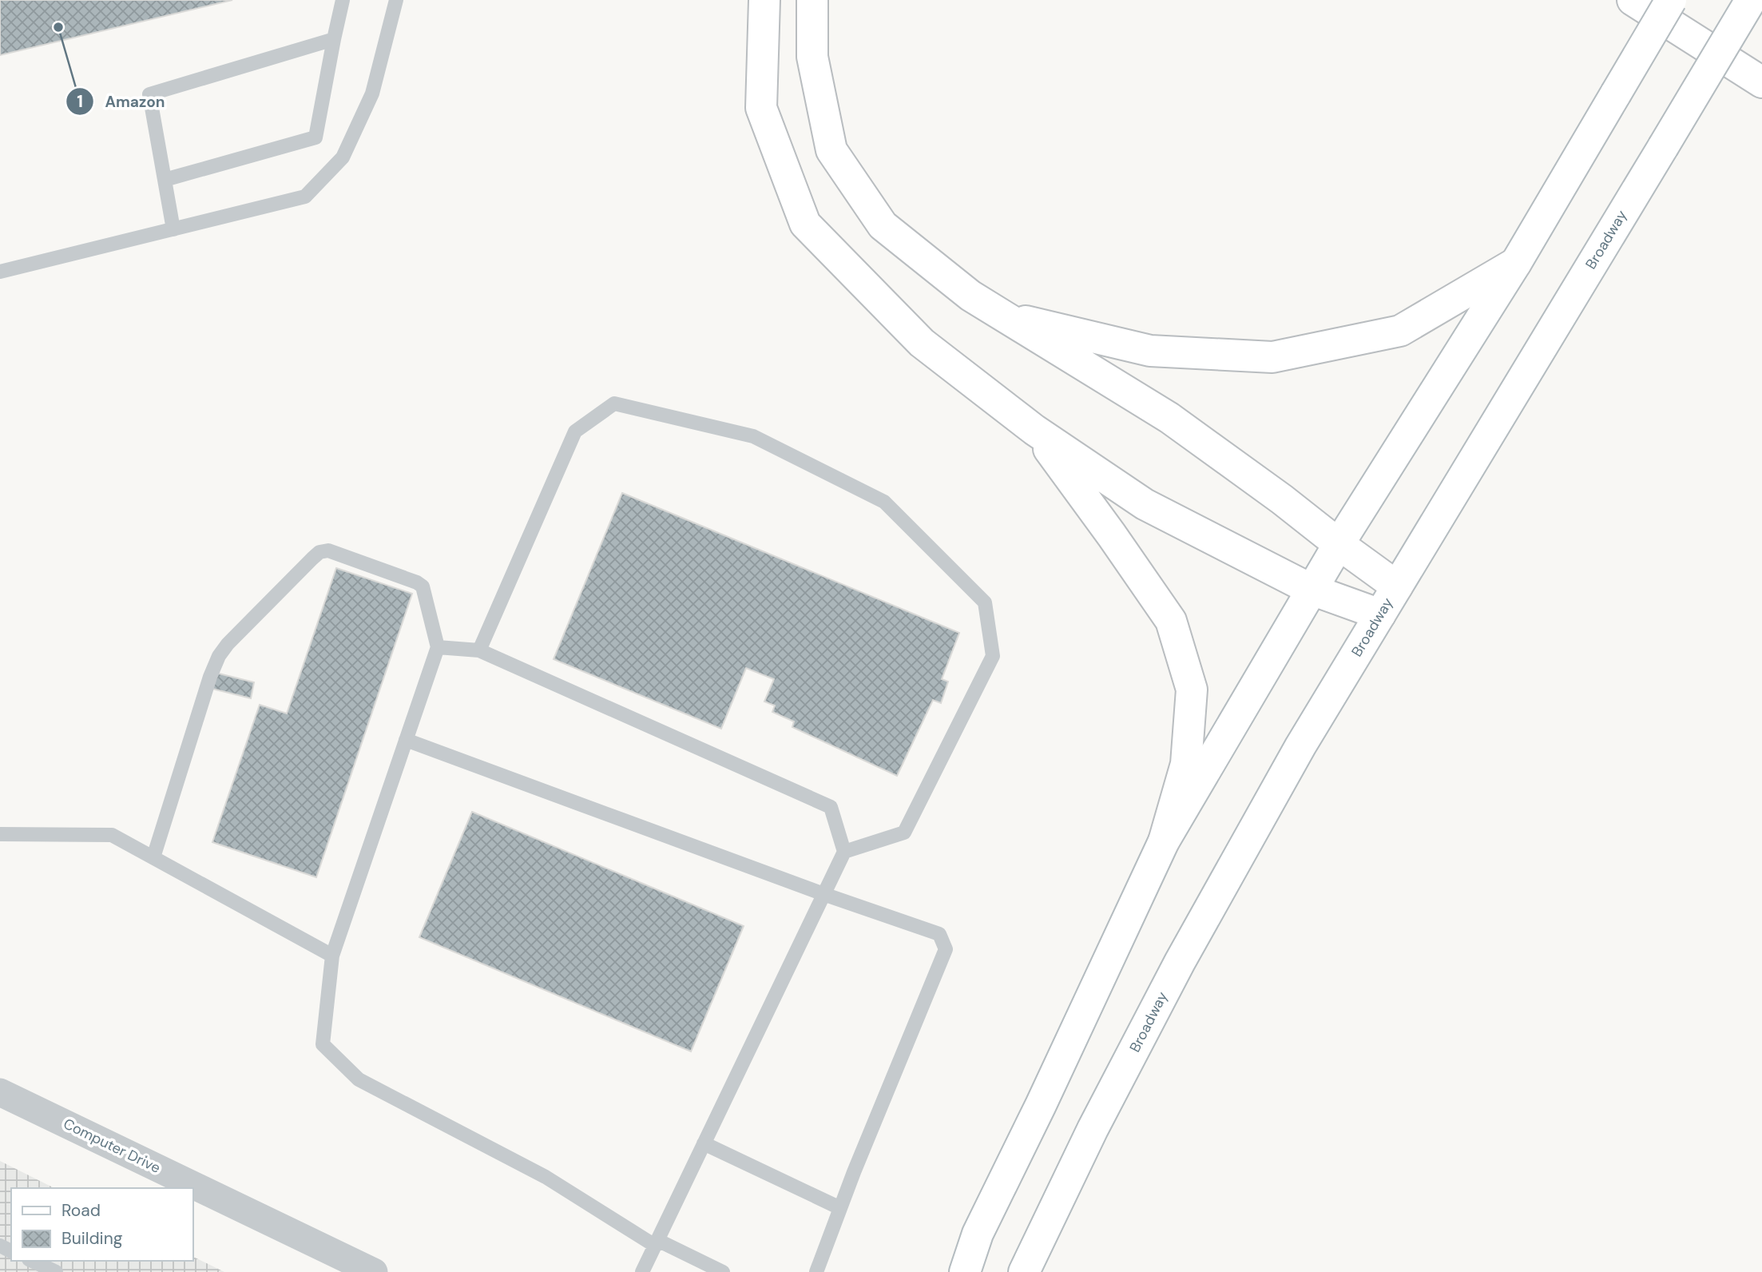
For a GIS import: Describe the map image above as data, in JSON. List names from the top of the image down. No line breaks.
{"streets":{"main road":["Broadway"],"street":["Computer Drive"]},"places":["Amazon"],"legend":["Road","Building"]}
